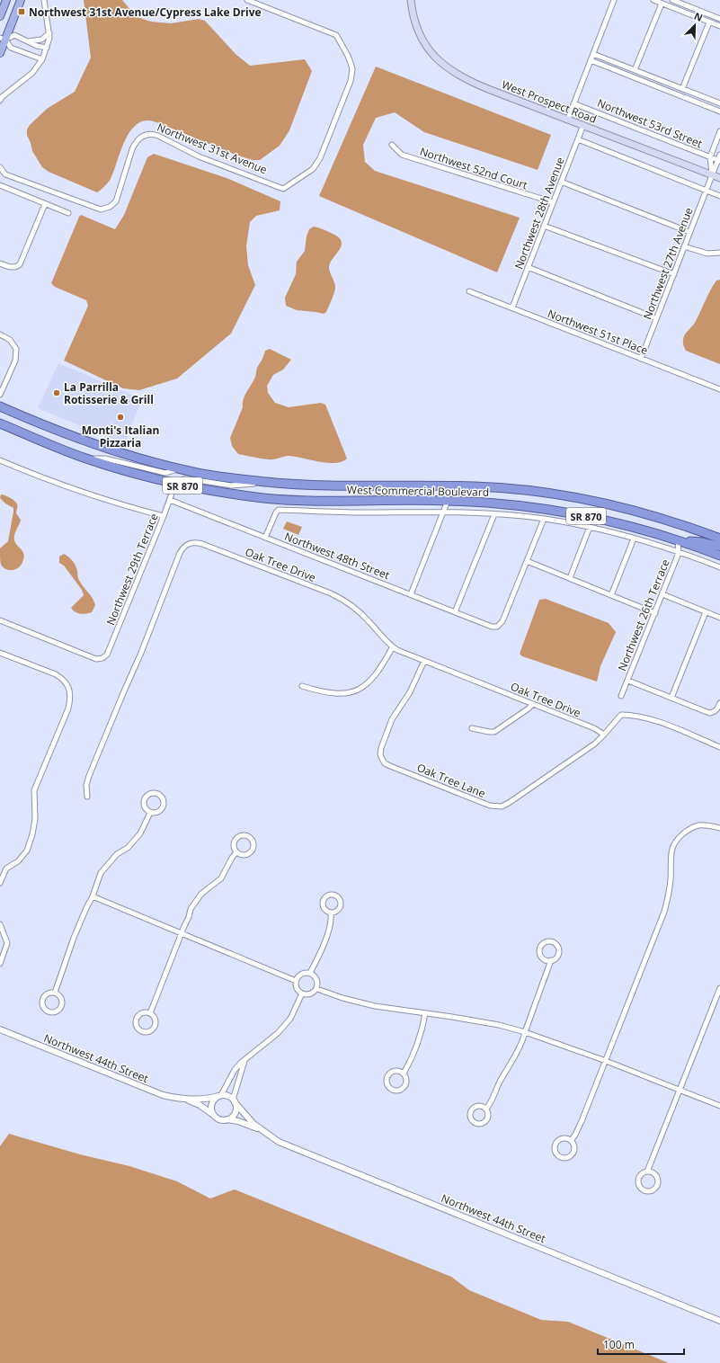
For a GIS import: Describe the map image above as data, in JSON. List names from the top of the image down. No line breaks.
{"streets":{"highway":["SR 870","West Commercial Boulevard"],"main road":["West Prospect Road"],"street":["Northwest 53rd Street","Northwest 31st Avenue","Northwest 52nd Court","Northwest 28th Avenue","Northwest 27th Avenue","Northwest 51st Place","Northwest 48th Street","Oak Tree Drive","Northwest 29th Terrace","Northwest 26th Terrace","Oak Tree Lane","Northwest 44th Street"]},"crossings":[["West Prospect Road","Northwest 28th Avenue"],["West Prospect Road","Northwest 27th Avenue"],["Northwest 53rd Street","Northwest 27th Avenue"],["Northwest 52nd Court","Northwest 28th Avenue"],["Northwest 28th Avenue","Northwest 51st Place"],["Northwest 27th Avenue","Northwest 51st Place"],["West Commercial Boulevard","Northwest 29th Terrace"],["West Commercial Boulevard","Northwest 26th Terrace"],["Northwest 48th Street","Northwest 29th Terrace"],["Oak Tree Drive","Oak Tree Lane"]],"places":{"transit":["Northwest 31st Avenue/Cypress Lake Drive"],"other":["La Parrilla Rotisserie & Grill","Monti's Italian Pizzaria"]},"scale_bar":"100 m","north":"top right"}
